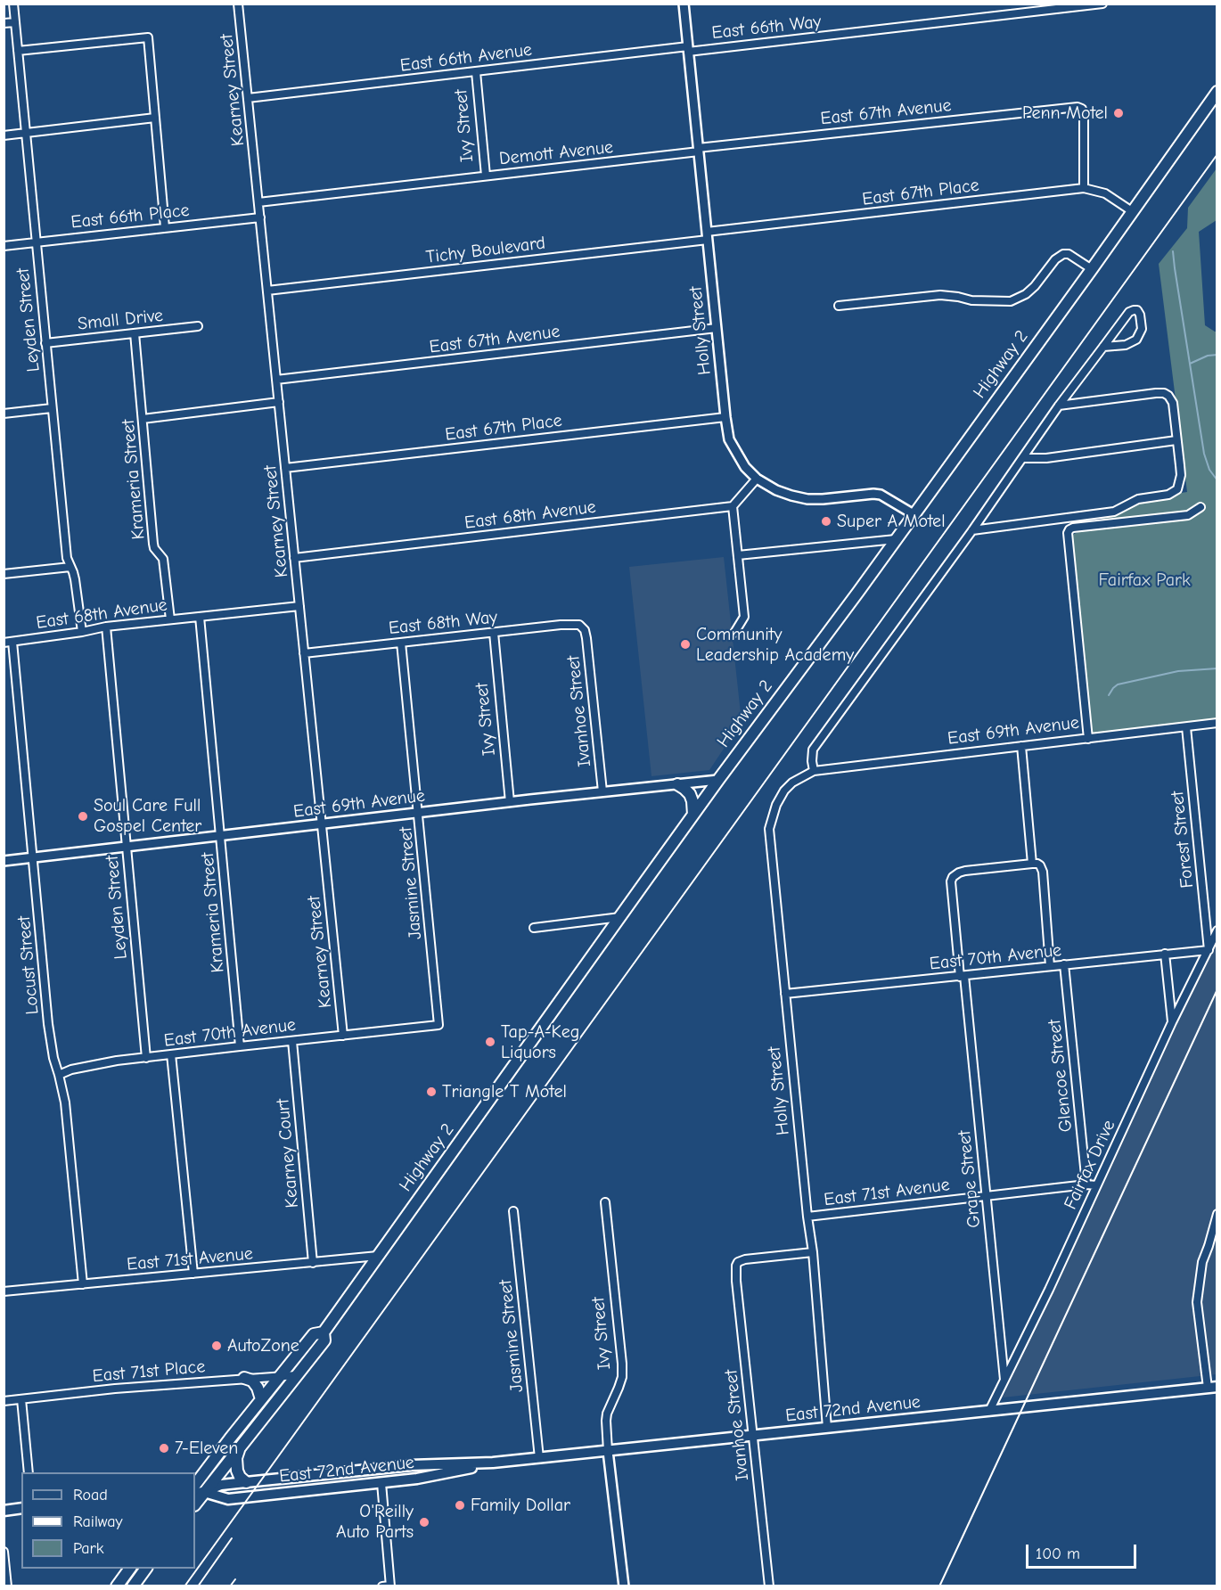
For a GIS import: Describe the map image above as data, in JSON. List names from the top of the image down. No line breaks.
{"streets":{"main road":["Highway 2","East 72nd Avenue"],"street":["East 66th Way","East 66th Avenue","Kearney Street","East 67th Avenue","Ivy Street","Demott Avenue","East 67th Place","East 66th Place","Tichy Boulevard","Leyden Street","Small Drive","Holly Street","Krameria Street","East 68th Avenue","East 68th Way","Ivanhoe Street","East 69th Avenue","Forest Street","Jasmine Street","East 70th Avenue","Locust Street","Glencoe Street","Kearney Court","Fairfax Drive","Grape Street","East 71st Avenue","East 71st Place"]},"crossings":[["East 66th Way","East 66th Avenue"],["East 66th Way","Holly Street"],["East 66th Avenue","Kearney Street"],["East 66th Avenue","Ivy Street"],["East 66th Avenue","Holly Street"],["Kearney Street","East 67th Avenue"],["Kearney Street","Demott Avenue"],["Kearney Street","East 67th Place"],["Kearney Street","East 66th Place"],["Kearney Street","Tichy Boulevard"],["Kearney Street","East 68th Avenue"],["Kearney Street","East 68th Way"],["Kearney Street","East 69th Avenue"],["Kearney Street","East 70th Avenue"],["East 67th Avenue","Demott Avenue"],["East 67th Avenue","East 67th Place"],["East 67th Avenue","Holly Street"],["Ivy Street","Demott Avenue"],["Ivy Street","East 68th Way"],["Ivy Street","East 69th Avenue"],["Ivy Street","East 72nd Avenue"],["Demott Avenue","Holly Street"],["East 67th Place","Tichy Boulevard"],["East 67th Place","Holly Street"],["East 67th Place","Highway 2"],["East 66th Place","Leyden Street"],["Tichy Boulevard","Holly Street"],["Leyden Street","Small Drive"],["Leyden Street","East 68th Avenue"],["Leyden Street","East 69th Avenue"],["Leyden Street","East 70th Avenue"],["Small Drive","Krameria Street"],["Holly Street","Highway 2"],["Holly Street","Ivanhoe Street"],["Holly Street","East 69th Avenue"],["Holly Street","East 70th Avenue"],["Holly Street","East 71st Avenue"],["Holly Street","East 72nd Avenue"],["Highway 2","East 69th Avenue"],["Highway 2","East 71st Avenue"],["Highway 2","East 71st Place"],["Highway 2","East 72nd Avenue"],["Krameria Street","East 68th Avenue"],["Krameria Street","East 69th Avenue"],["Krameria Street","East 70th Avenue"],["East 68th Avenue","Locust Street"],["East 68th Way","Ivanhoe Street"],["East 68th Way","Jasmine Street"],["Ivanhoe Street","East 69th Avenue"],["Ivanhoe Street","East 72nd Avenue"],["East 69th Avenue","Forest Street"],["East 69th Avenue","Jasmine Street"],["East 69th Avenue","Locust Street"],["Forest Street","East 70th Avenue"],["Forest Street","Fairfax Drive"],["Jasmine Street","East 70th Avenue"],["Jasmine Street","East 72nd Avenue"],["East 70th Avenue","Locust Street"],["East 70th Avenue","Glencoe Street"],["East 70th Avenue","Kearney Court"],["East 70th Avenue","Fairfax Drive"],["East 70th Avenue","Grape Street"],["Locust Street","East 71st Avenue"],["Glencoe Street","East 71st Avenue"],["Kearney Court","East 71st Avenue"],["Fairfax Drive","Grape Street"],["Fairfax Drive","East 71st Avenue"],["Fairfax Drive","East 72nd Avenue"],["Grape Street","East 71st Avenue"]],"parks":["Fairfax Park"],"places":["Penn Motel","Super A Motel","Community Leadership Academy","Soul Care Full Gospel Center","Tap-A-Keg Liquors","Triangle T Motel","AutoZone","7-Eleven","Family Dollar","O'Reilly Auto Parts"],"legend":["Road","Railway","Park"],"scale_bar":"100 m"}
